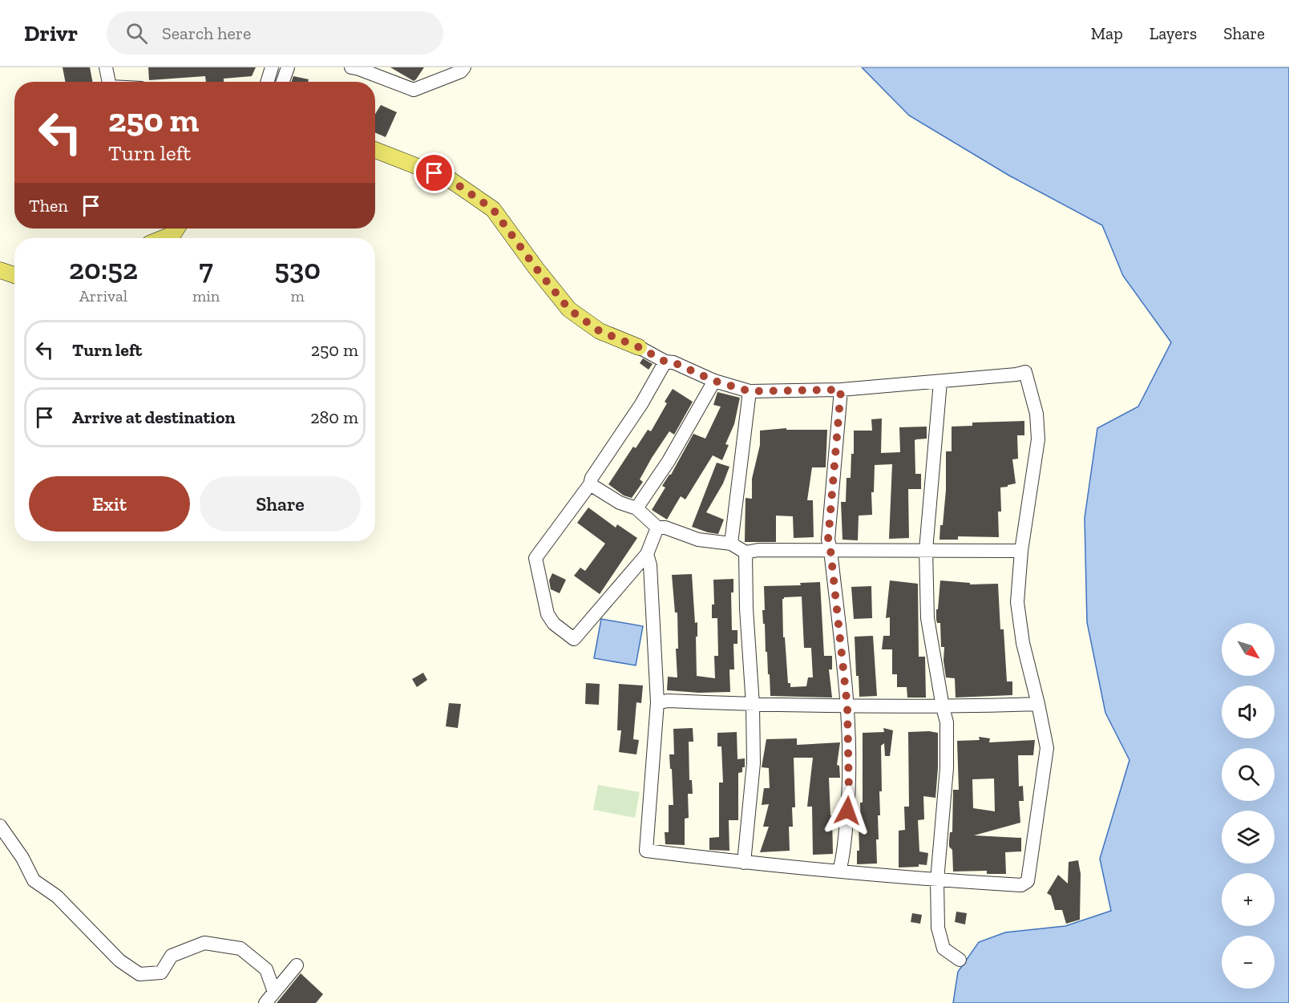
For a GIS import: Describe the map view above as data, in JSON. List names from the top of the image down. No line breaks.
{"north":"bottom right","page":{"header":"Drivr","search":"Search here","nav":["Map","Layers","Share"],"turn":["250 m","Turn left"],"then":"Then","eta":["20:52","Arrival","7","min","530","m"],"list":[{"name":"Turn left","value":"250 m"},{"name":"Arrive at destination","value":"280 m"}],"buttons":["Exit","Share"],"map_buttons":["+","−"]}}
